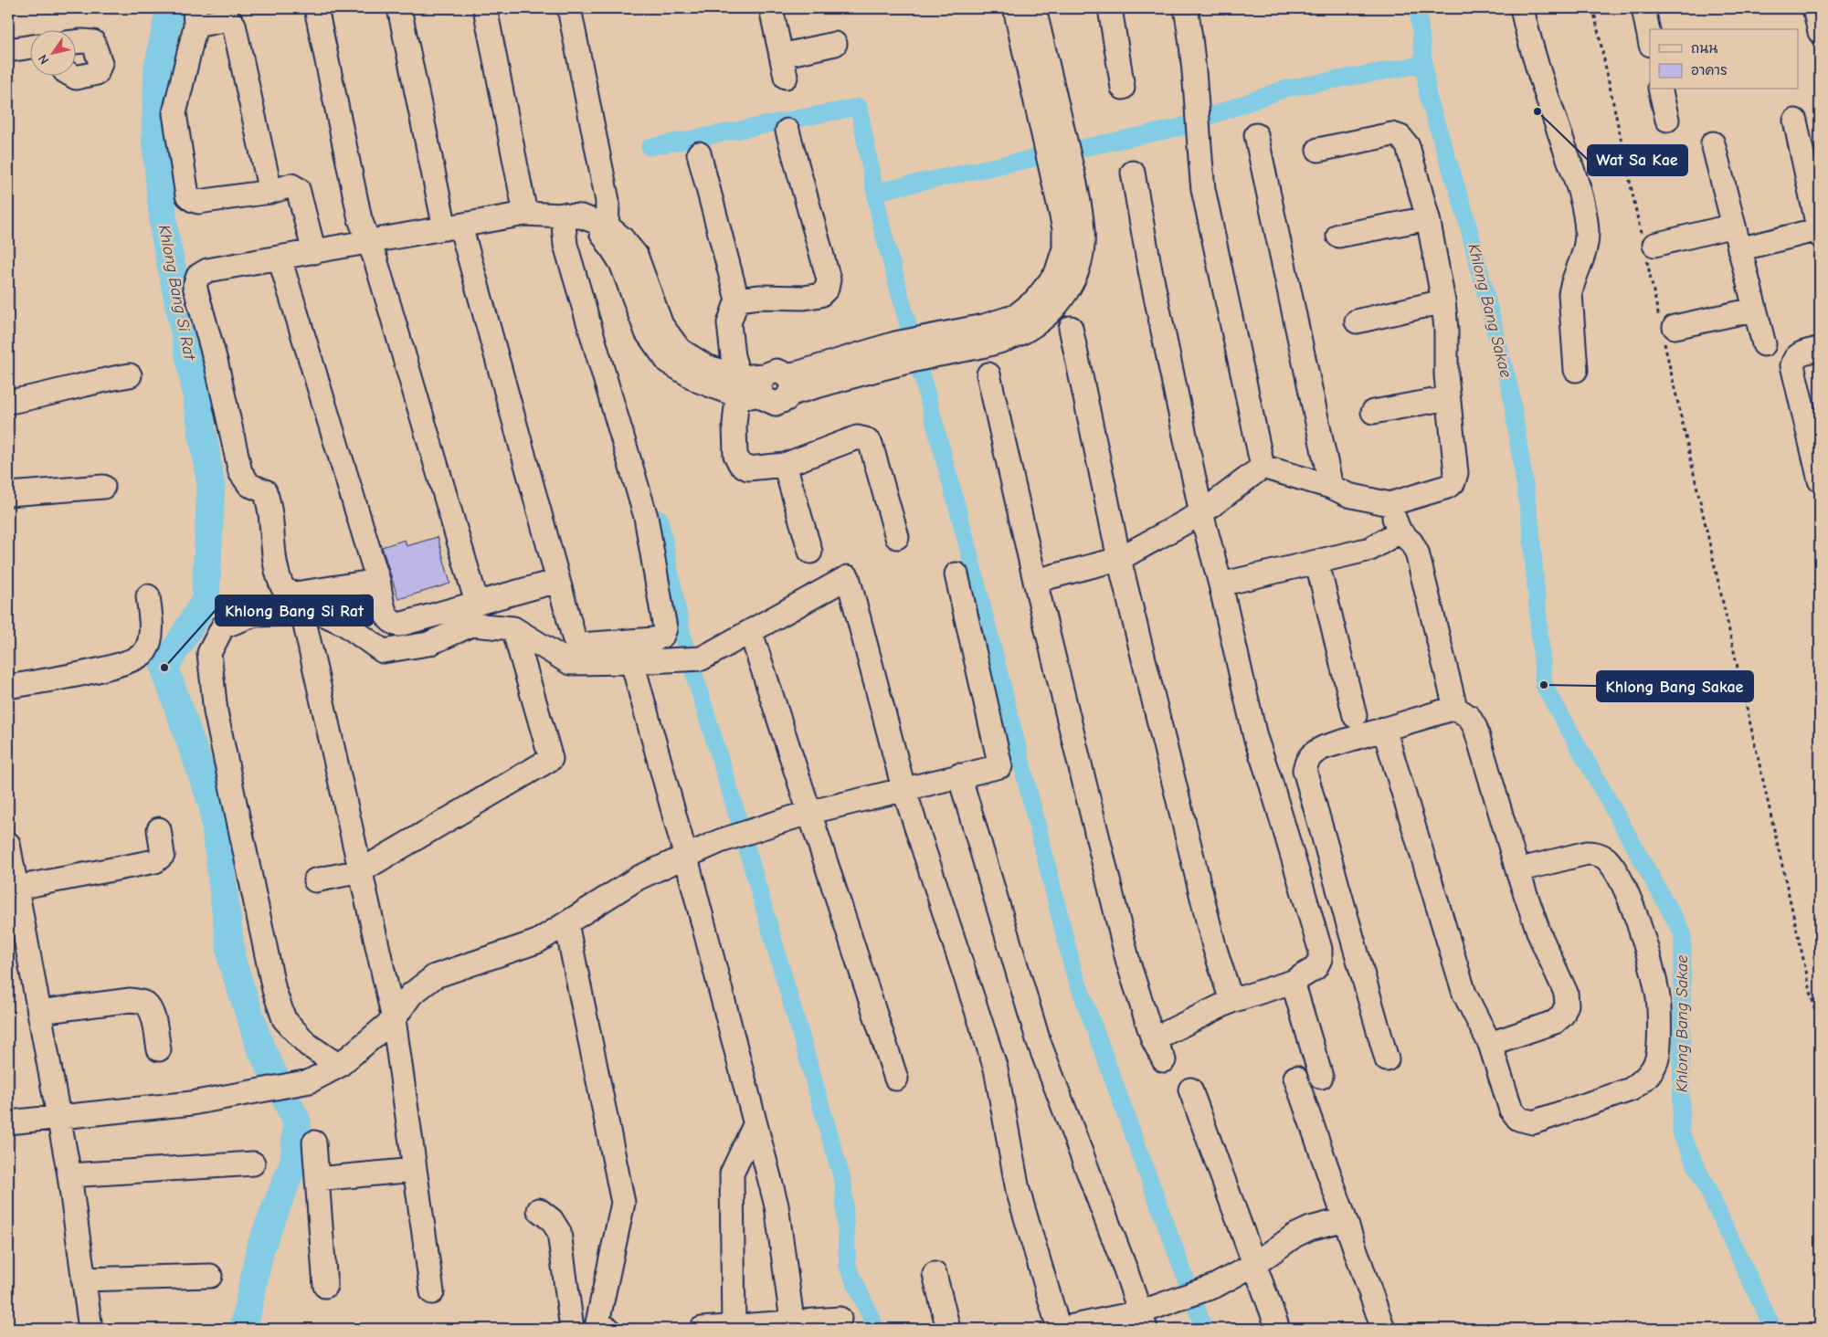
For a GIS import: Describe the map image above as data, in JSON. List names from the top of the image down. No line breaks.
{"water":["Khlong Bang Si Rat","Khlong Bang Sakae"],"places":["Wat Sa Kae","Khlong Bang Si Rat","Khlong Bang Sakae"],"legend":["ถนน","อาคาร"],"north":"bottom left"}
